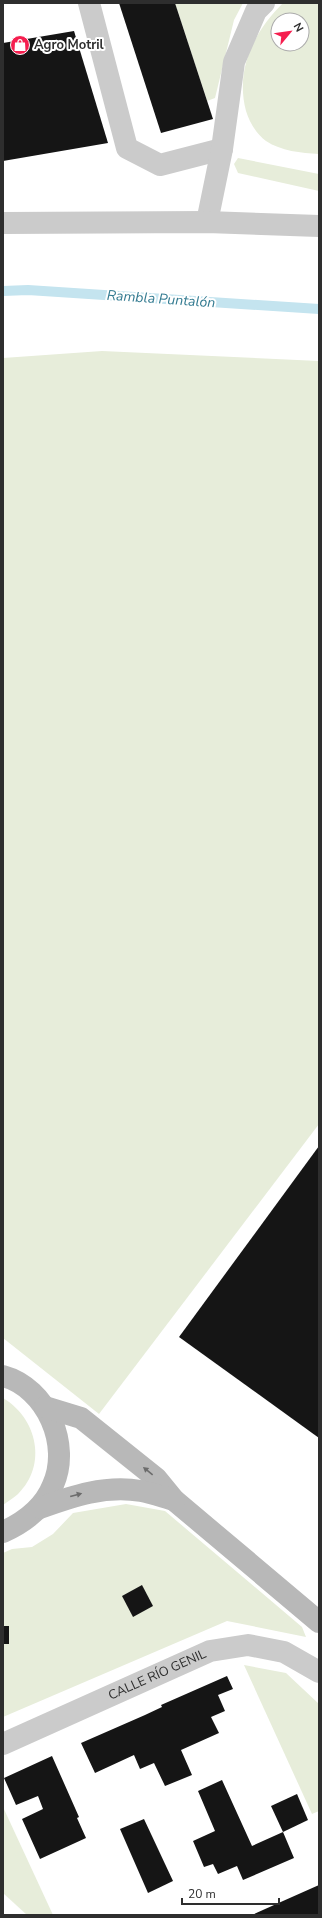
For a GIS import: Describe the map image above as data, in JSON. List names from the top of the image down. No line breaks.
{"streets":{"street":["CALLE RÍO GENIL"]},"water":["Rambla Puntalón"],"places":{"shop":["Agro Motril"]},"scale_bar":"20 m","north":"top right"}
